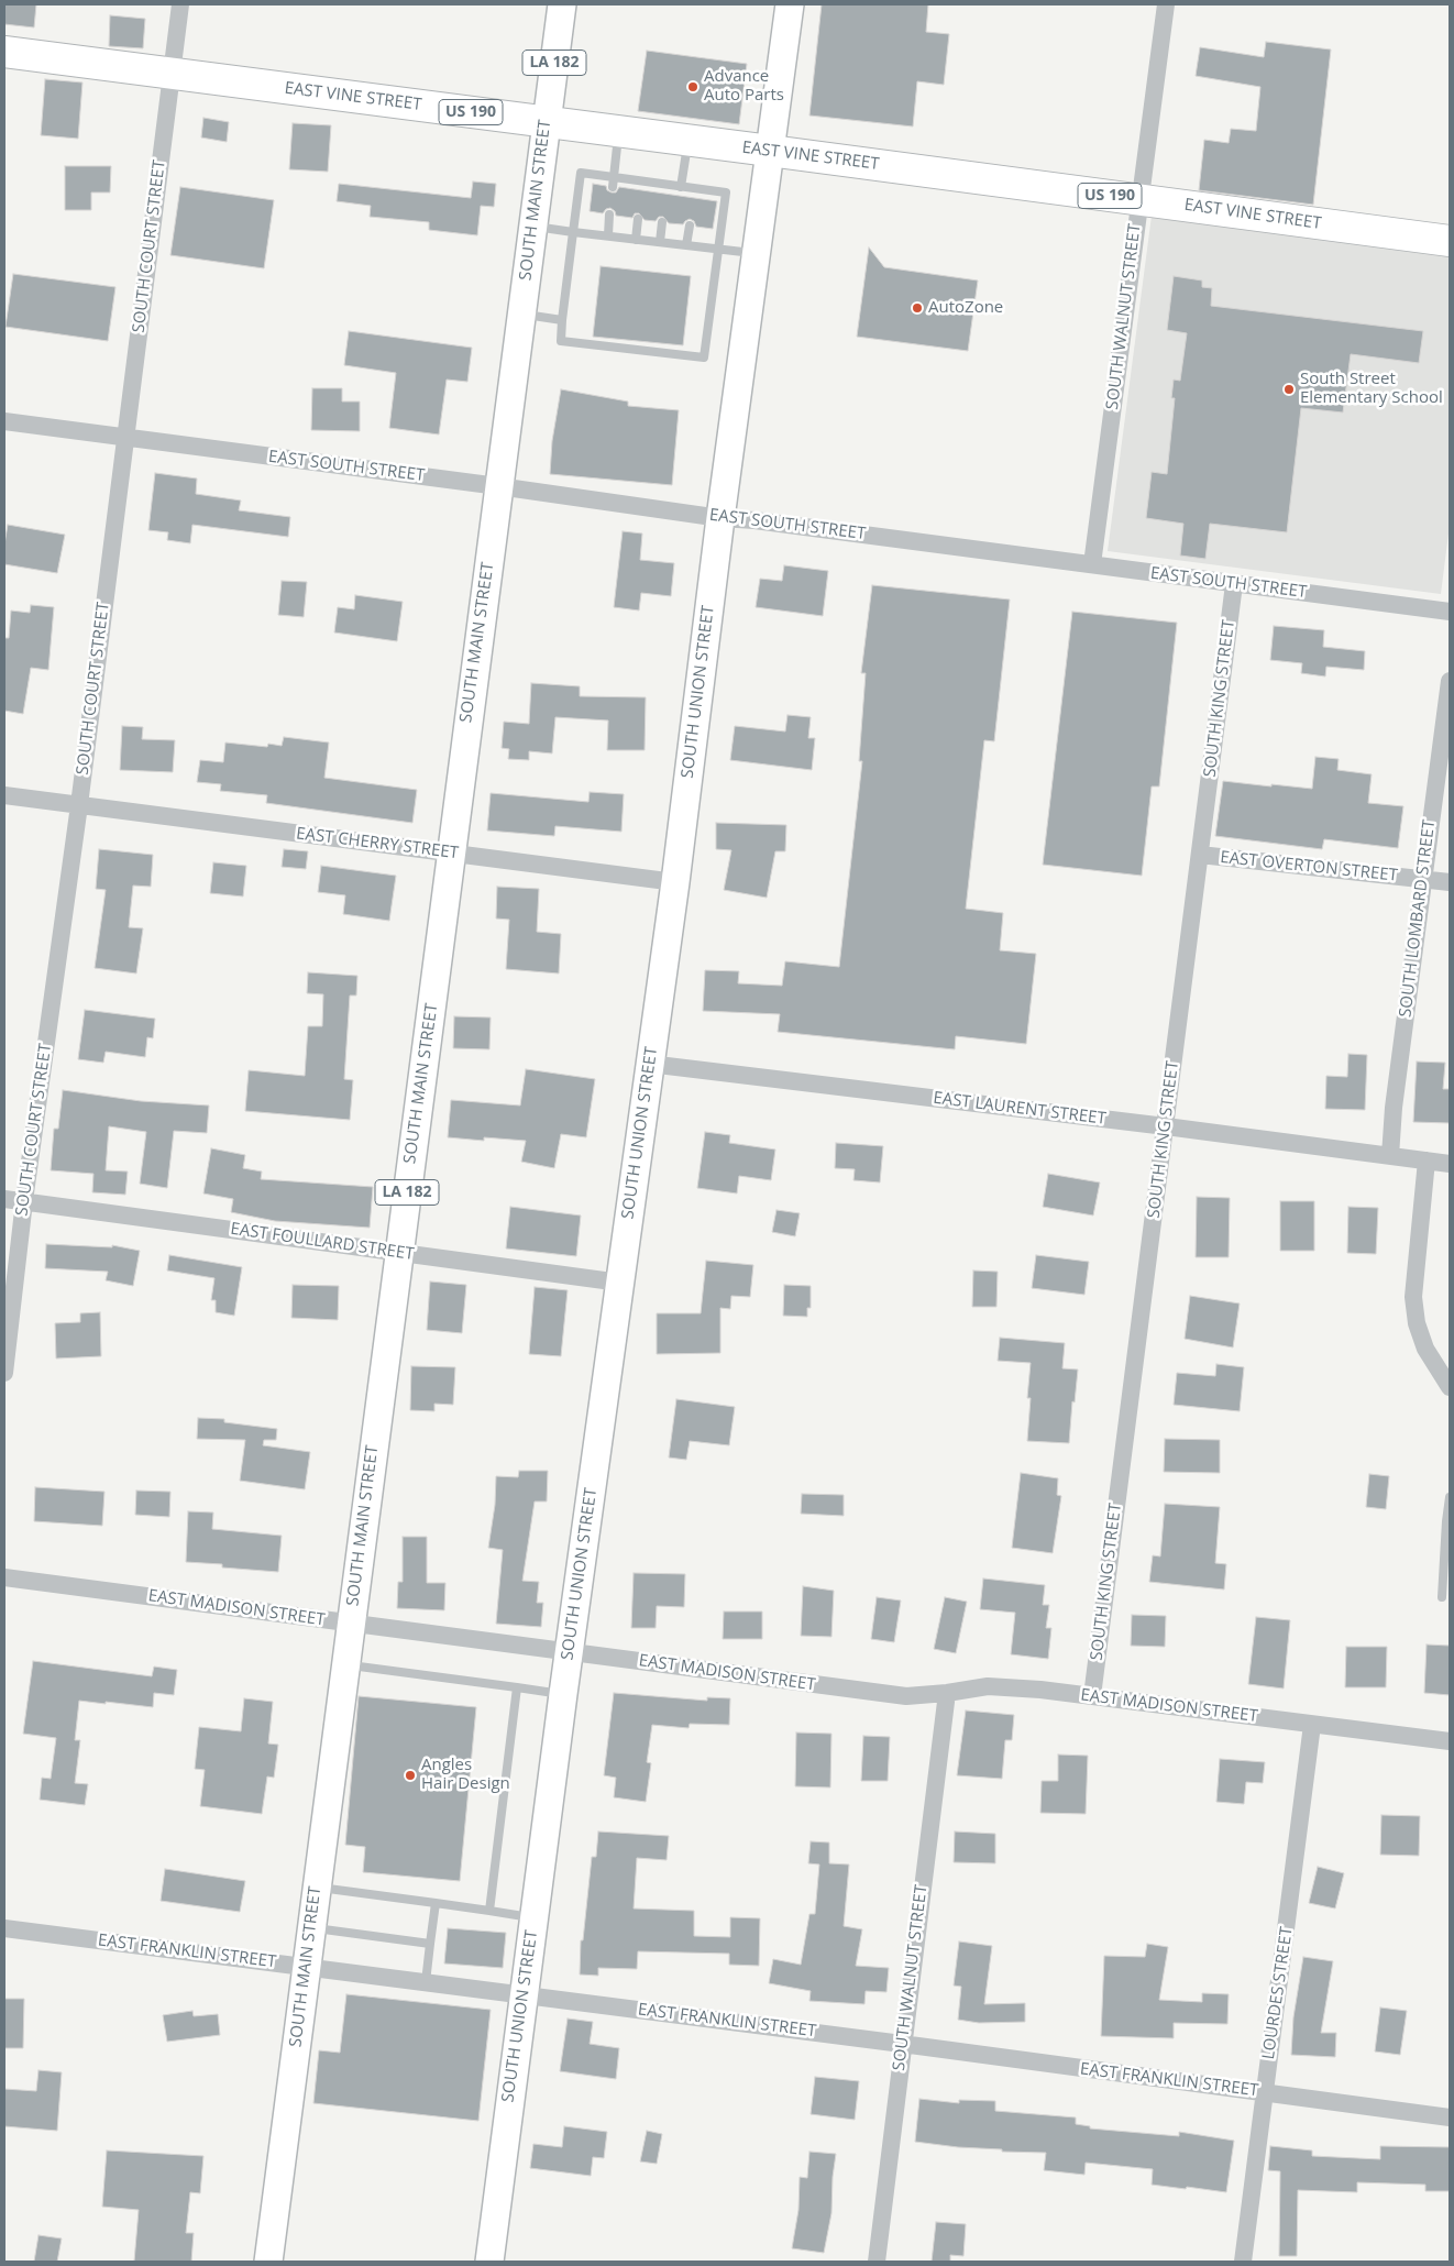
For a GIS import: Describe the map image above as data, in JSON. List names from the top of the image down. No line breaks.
{"streets":{"highway":["EAST VINE STREET","US 190"],"main road":["LA 182","SOUTH MAIN STREET","SOUTH UNION STREET"],"street":["SOUTH COURT STREET","SOUTH WALNUT STREET","EAST SOUTH STREET","SOUTH KING STREET","EAST CHERRY STREET","EAST OVERTON STREET","SOUTH LOMBARD STREET","EAST LAURENT STREET","EAST FOULLARD STREET","EAST MADISON STREET","EAST FRANKLIN STREET","LOURDES STREET"]},"crossings":[["EAST VINE STREET","US 190"],["EAST VINE STREET","SOUTH MAIN STREET"],["EAST VINE STREET","SOUTH COURT STREET"],["EAST VINE STREET","SOUTH WALNUT STREET"],["EAST VINE STREET","SOUTH UNION STREET"],["US 190","SOUTH COURT STREET"],["SOUTH MAIN STREET","EAST SOUTH STREET"],["SOUTH MAIN STREET","EAST CHERRY STREET"],["SOUTH MAIN STREET","EAST FOULLARD STREET"],["SOUTH MAIN STREET","EAST MADISON STREET"],["SOUTH MAIN STREET","EAST FRANKLIN STREET"],["SOUTH COURT STREET","EAST SOUTH STREET"],["SOUTH COURT STREET","EAST CHERRY STREET"],["SOUTH COURT STREET","EAST FOULLARD STREET"],["SOUTH WALNUT STREET","EAST SOUTH STREET"],["SOUTH WALNUT STREET","EAST MADISON STREET"],["SOUTH WALNUT STREET","EAST FRANKLIN STREET"],["EAST SOUTH STREET","SOUTH UNION STREET"],["EAST SOUTH STREET","SOUTH KING STREET"],["SOUTH UNION STREET","EAST CHERRY STREET"],["SOUTH UNION STREET","EAST LAURENT STREET"],["SOUTH UNION STREET","EAST FOULLARD STREET"],["SOUTH UNION STREET","EAST MADISON STREET"],["SOUTH UNION STREET","EAST FRANKLIN STREET"],["SOUTH KING STREET","EAST OVERTON STREET"],["SOUTH KING STREET","EAST LAURENT STREET"],["SOUTH KING STREET","EAST MADISON STREET"],["EAST OVERTON STREET","SOUTH LOMBARD STREET"],["SOUTH LOMBARD STREET","EAST LAURENT STREET"],["EAST MADISON STREET","LOURDES STREET"],["EAST FRANKLIN STREET","LOURDES STREET"]],"places":["Advance Auto Parts","AutoZone","South Street Elementary School","Angles Hair Design"]}
